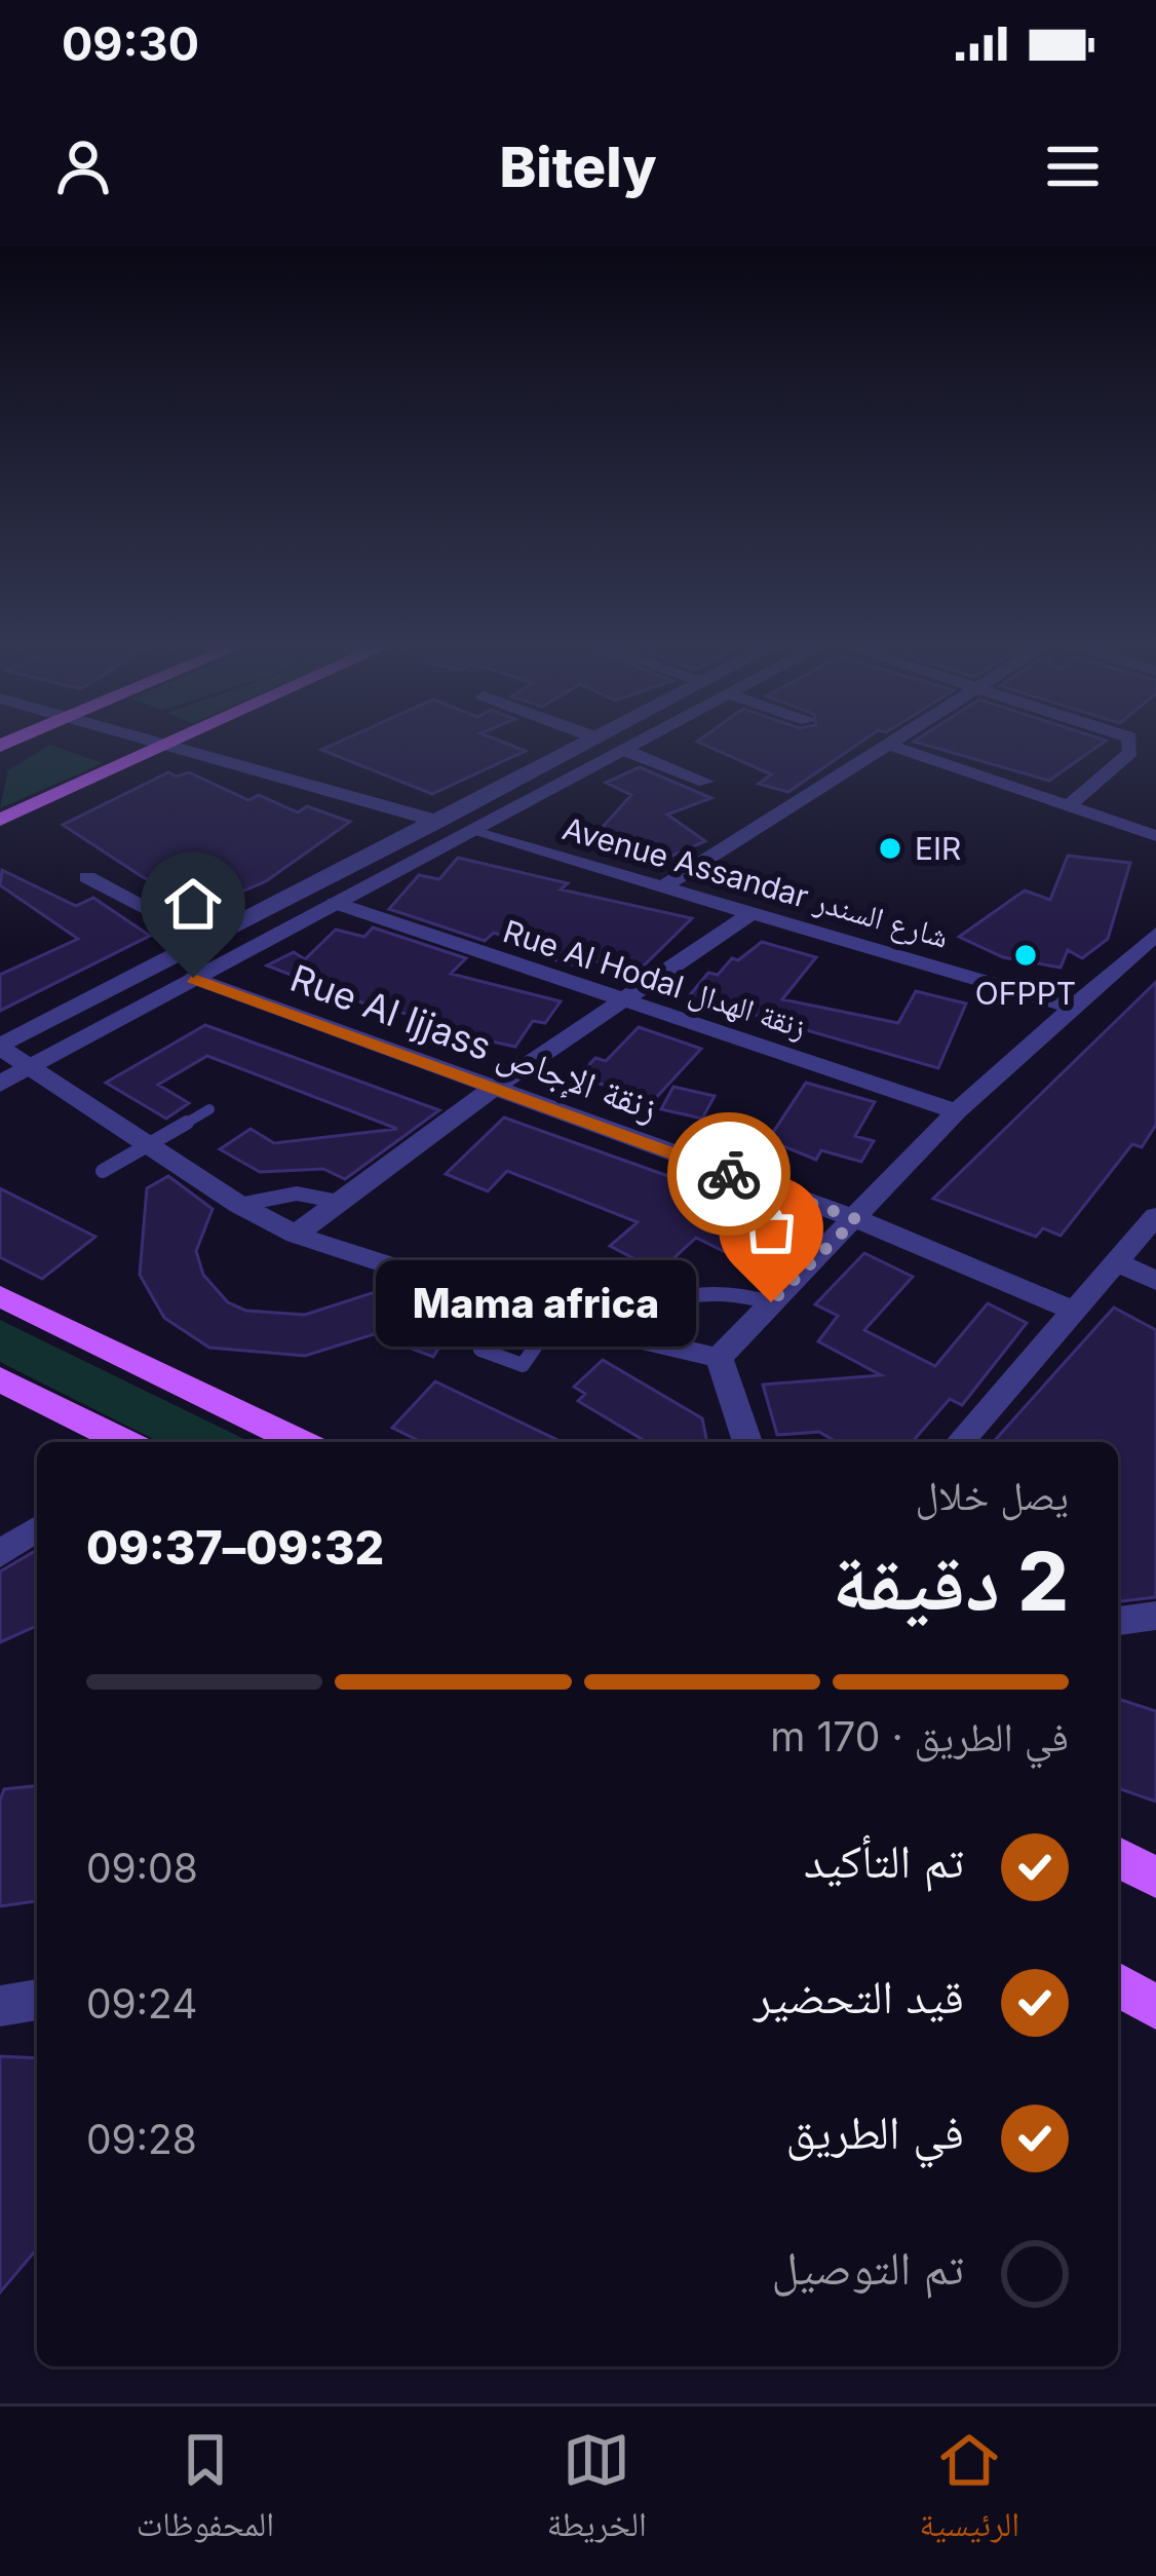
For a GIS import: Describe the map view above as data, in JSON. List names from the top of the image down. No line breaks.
{"streets":{"street":["Avenue Assandar شارع السندر","Rue Al Hodal زنقة الهدال","Rue Al Ijjass زنقة الإجاص"]},"places":["EIR","OFPPT","Mama africa"],"page":{"status":"09:30","header":"Bitely","bubble":"Mama africa","heading":["2 دقيقة","يصل خلال","09:32–09:37"],"bar":"في الطريق · 170 m","list":[["تم التأكيد","09:08"],["قيد التحضير","09:24"],["في الطريق","09:28"],"تم التوصيل"],"tabs":["الرئيسية","الخريطة","المحفوظات"]}}
